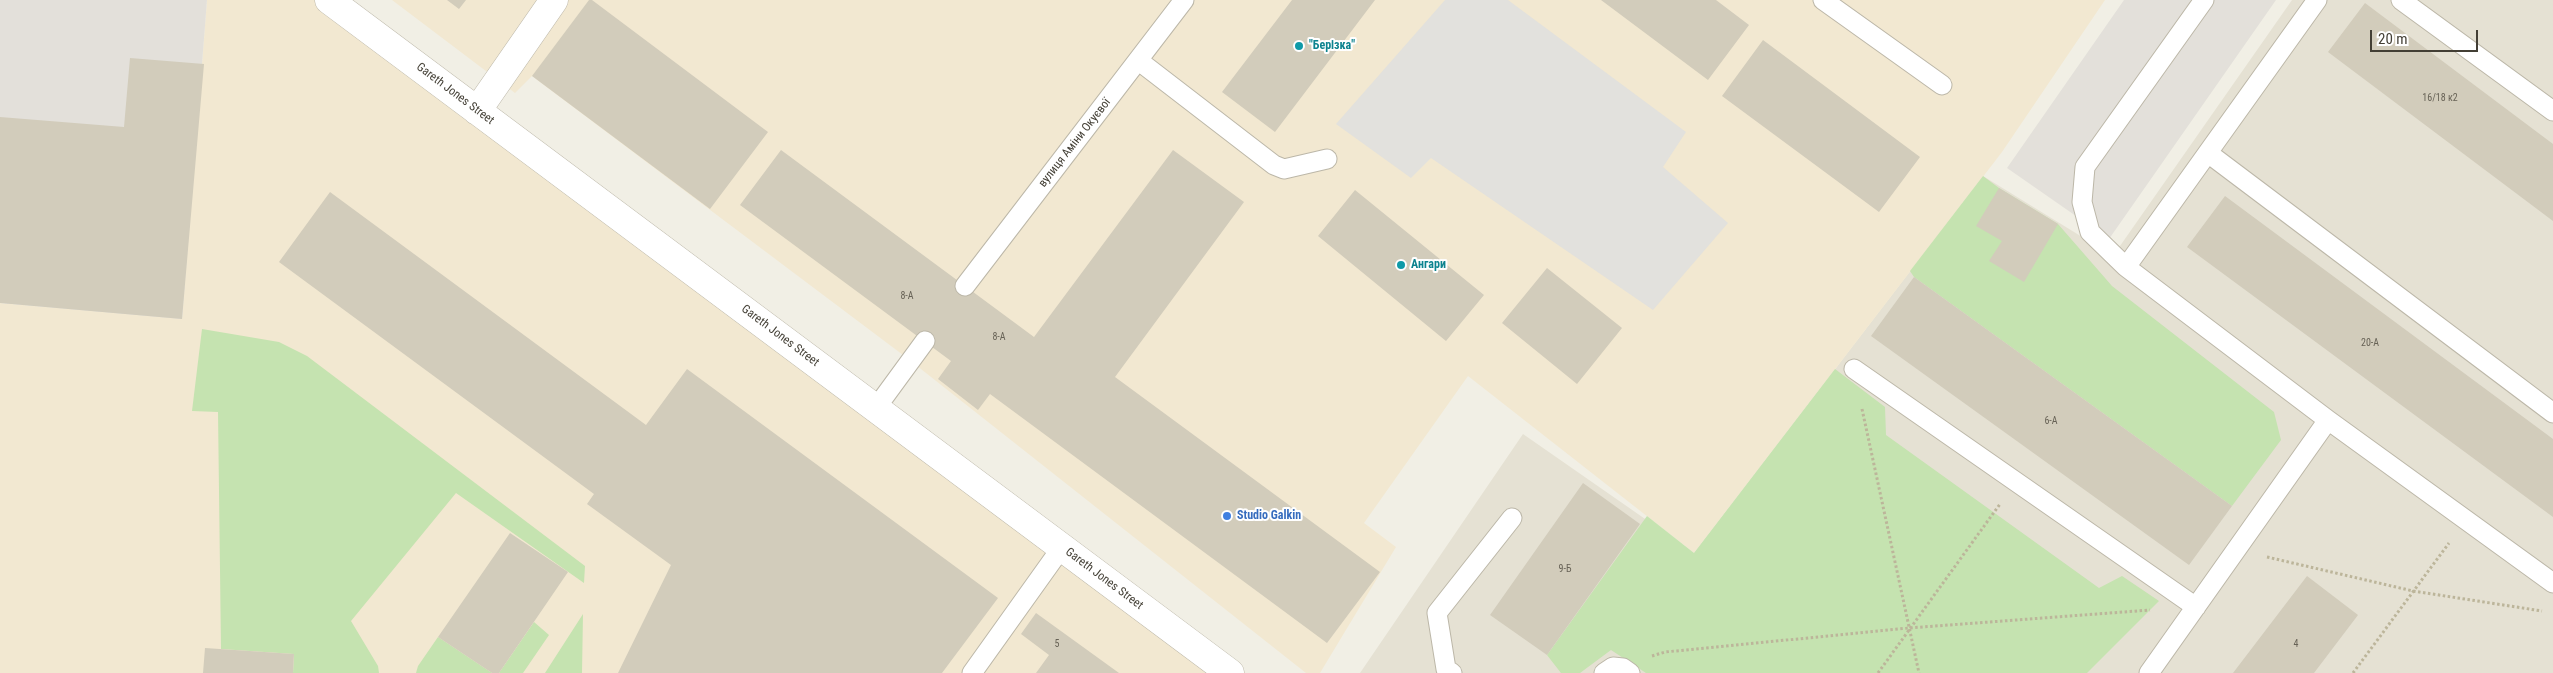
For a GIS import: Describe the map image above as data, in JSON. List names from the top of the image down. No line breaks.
{"streets":{"street":["Gareth Jones Street"],"lane":["вулиця Аміни Окуєвої"]},"places":["\"Берізка\"","Ангари","Studio Galkin"],"house_numbers":["16/18 к2","8-А","8-А","20-А","6-А","9-Б","5","4"],"scale_bar":"20 m"}
